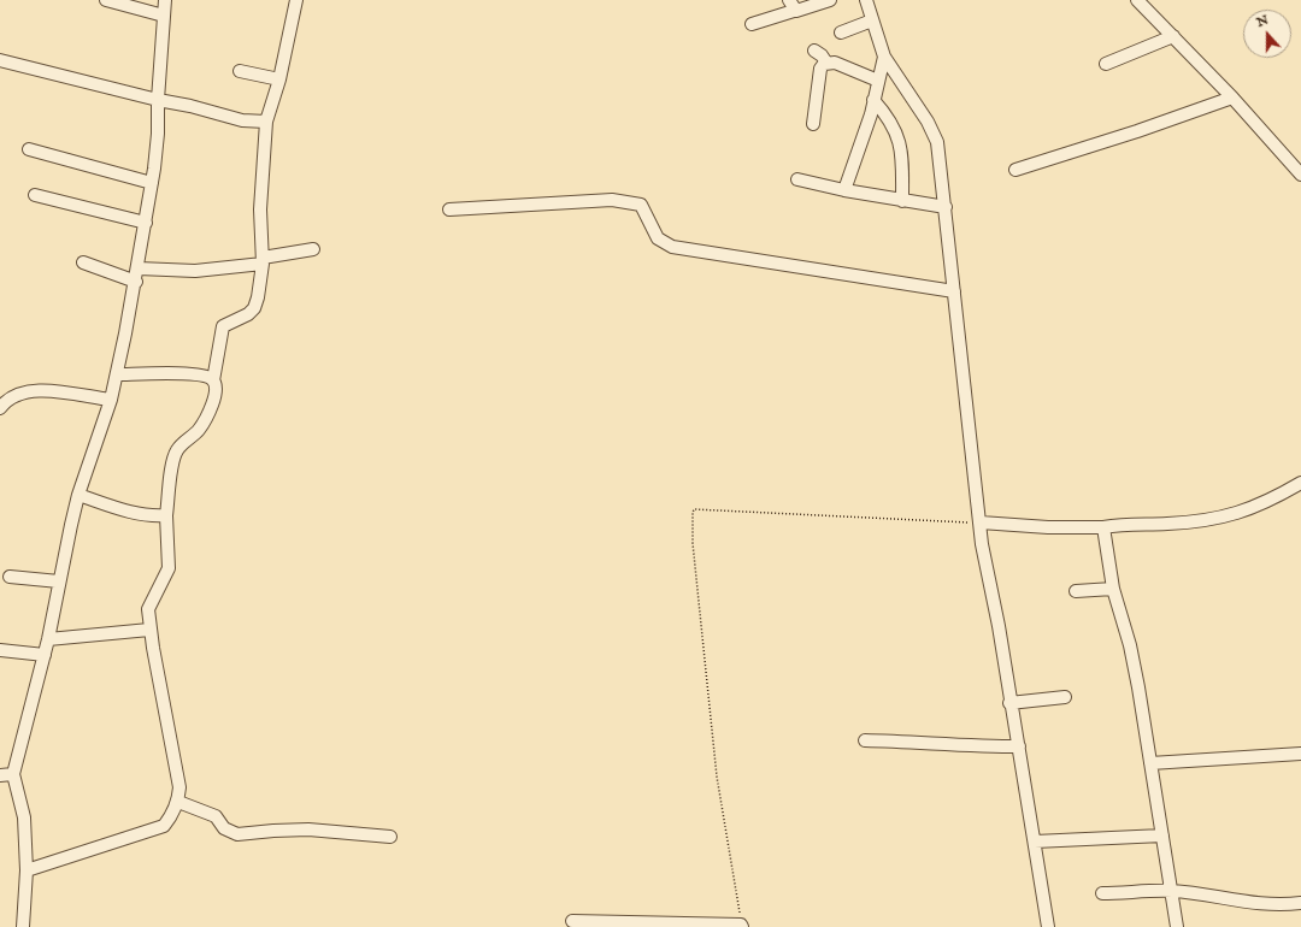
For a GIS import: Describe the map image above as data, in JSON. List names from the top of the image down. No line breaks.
{"north":"top"}
